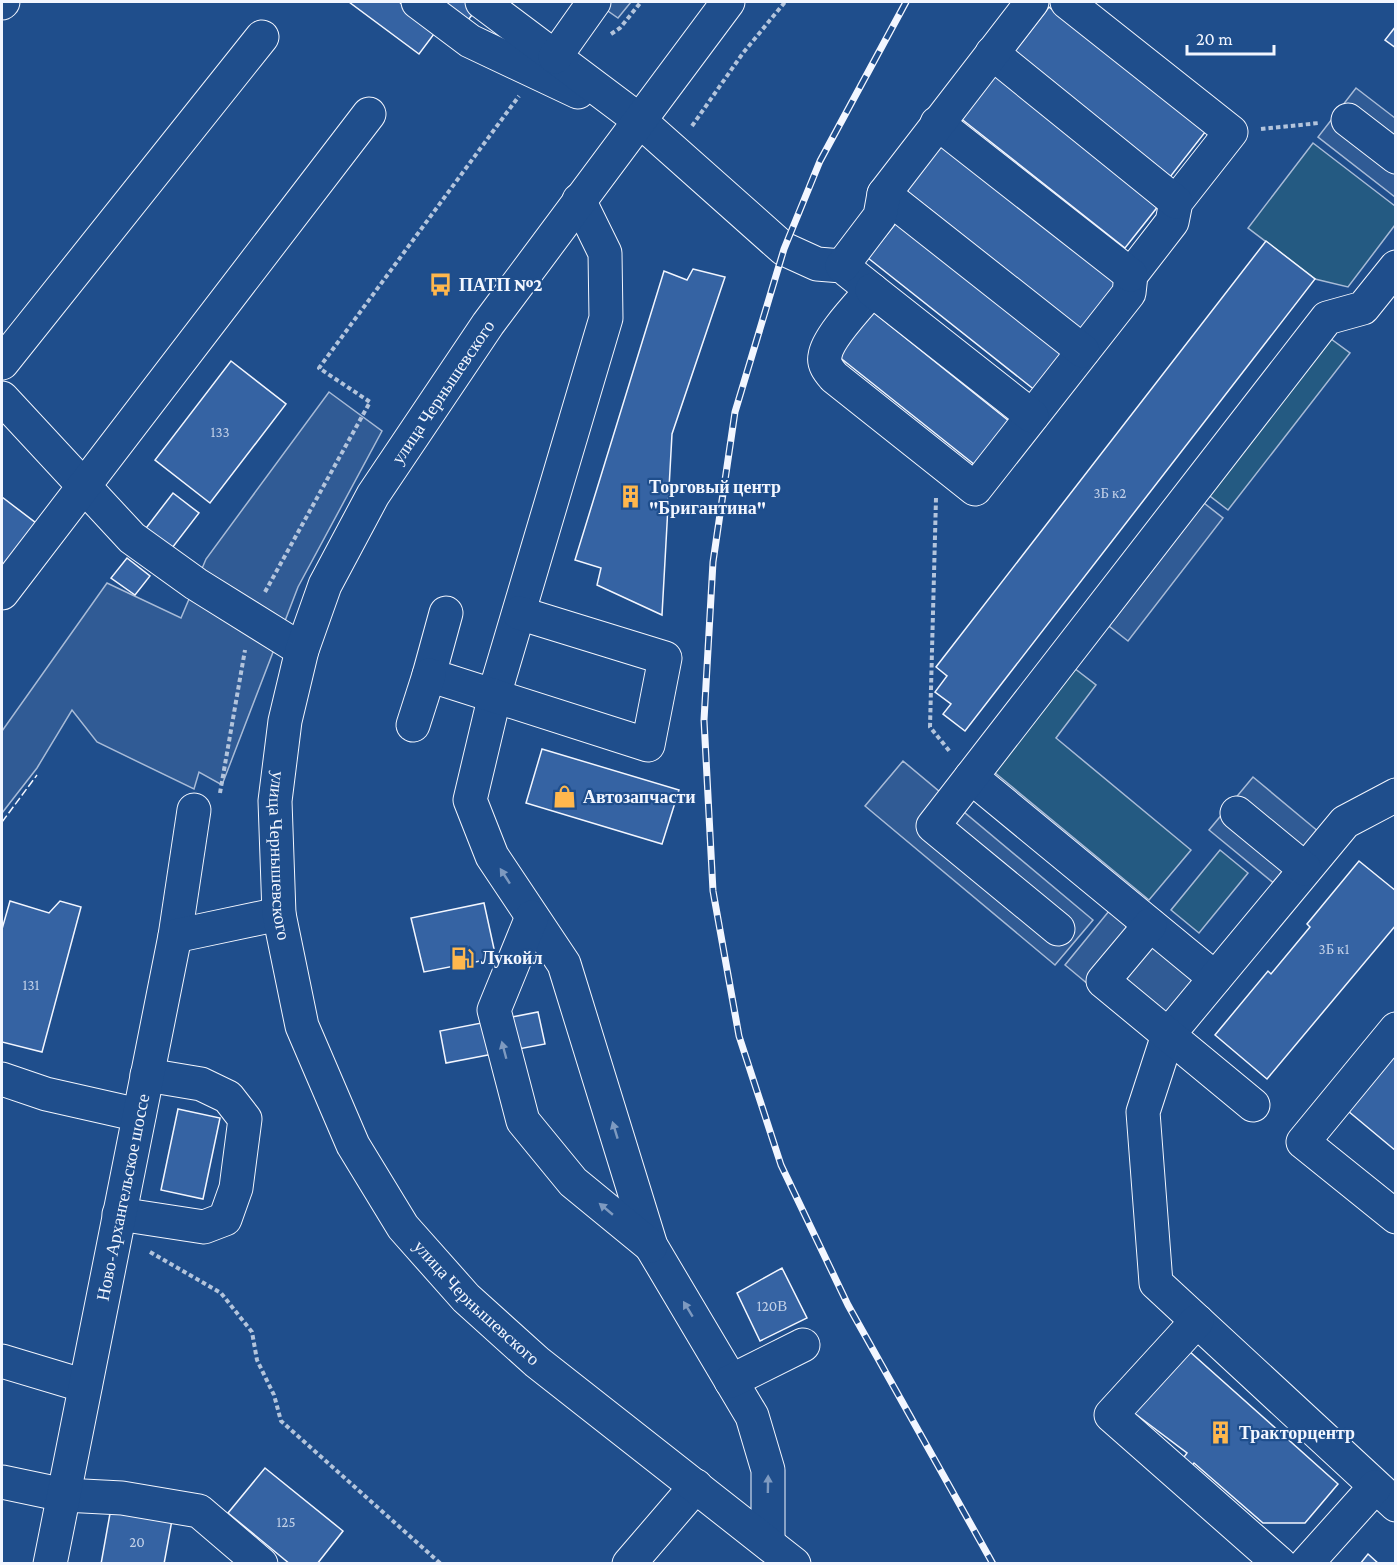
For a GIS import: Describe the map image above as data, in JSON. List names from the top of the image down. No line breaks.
{"streets":{"main road":["улица Чернышевского","Ново-Архангельское шоссе"]},"places":{"bus stop":["ПАТП №2"],"building":["Торговый центр \"Бригантина\"","Тракторцентр"],"shop":["Автозапчасти"],"fuel station":["Лукойл"]},"house_numbers":["133","3Б к2","3Б к1","131","120В","125","20"],"scale_bar":"20 m"}
